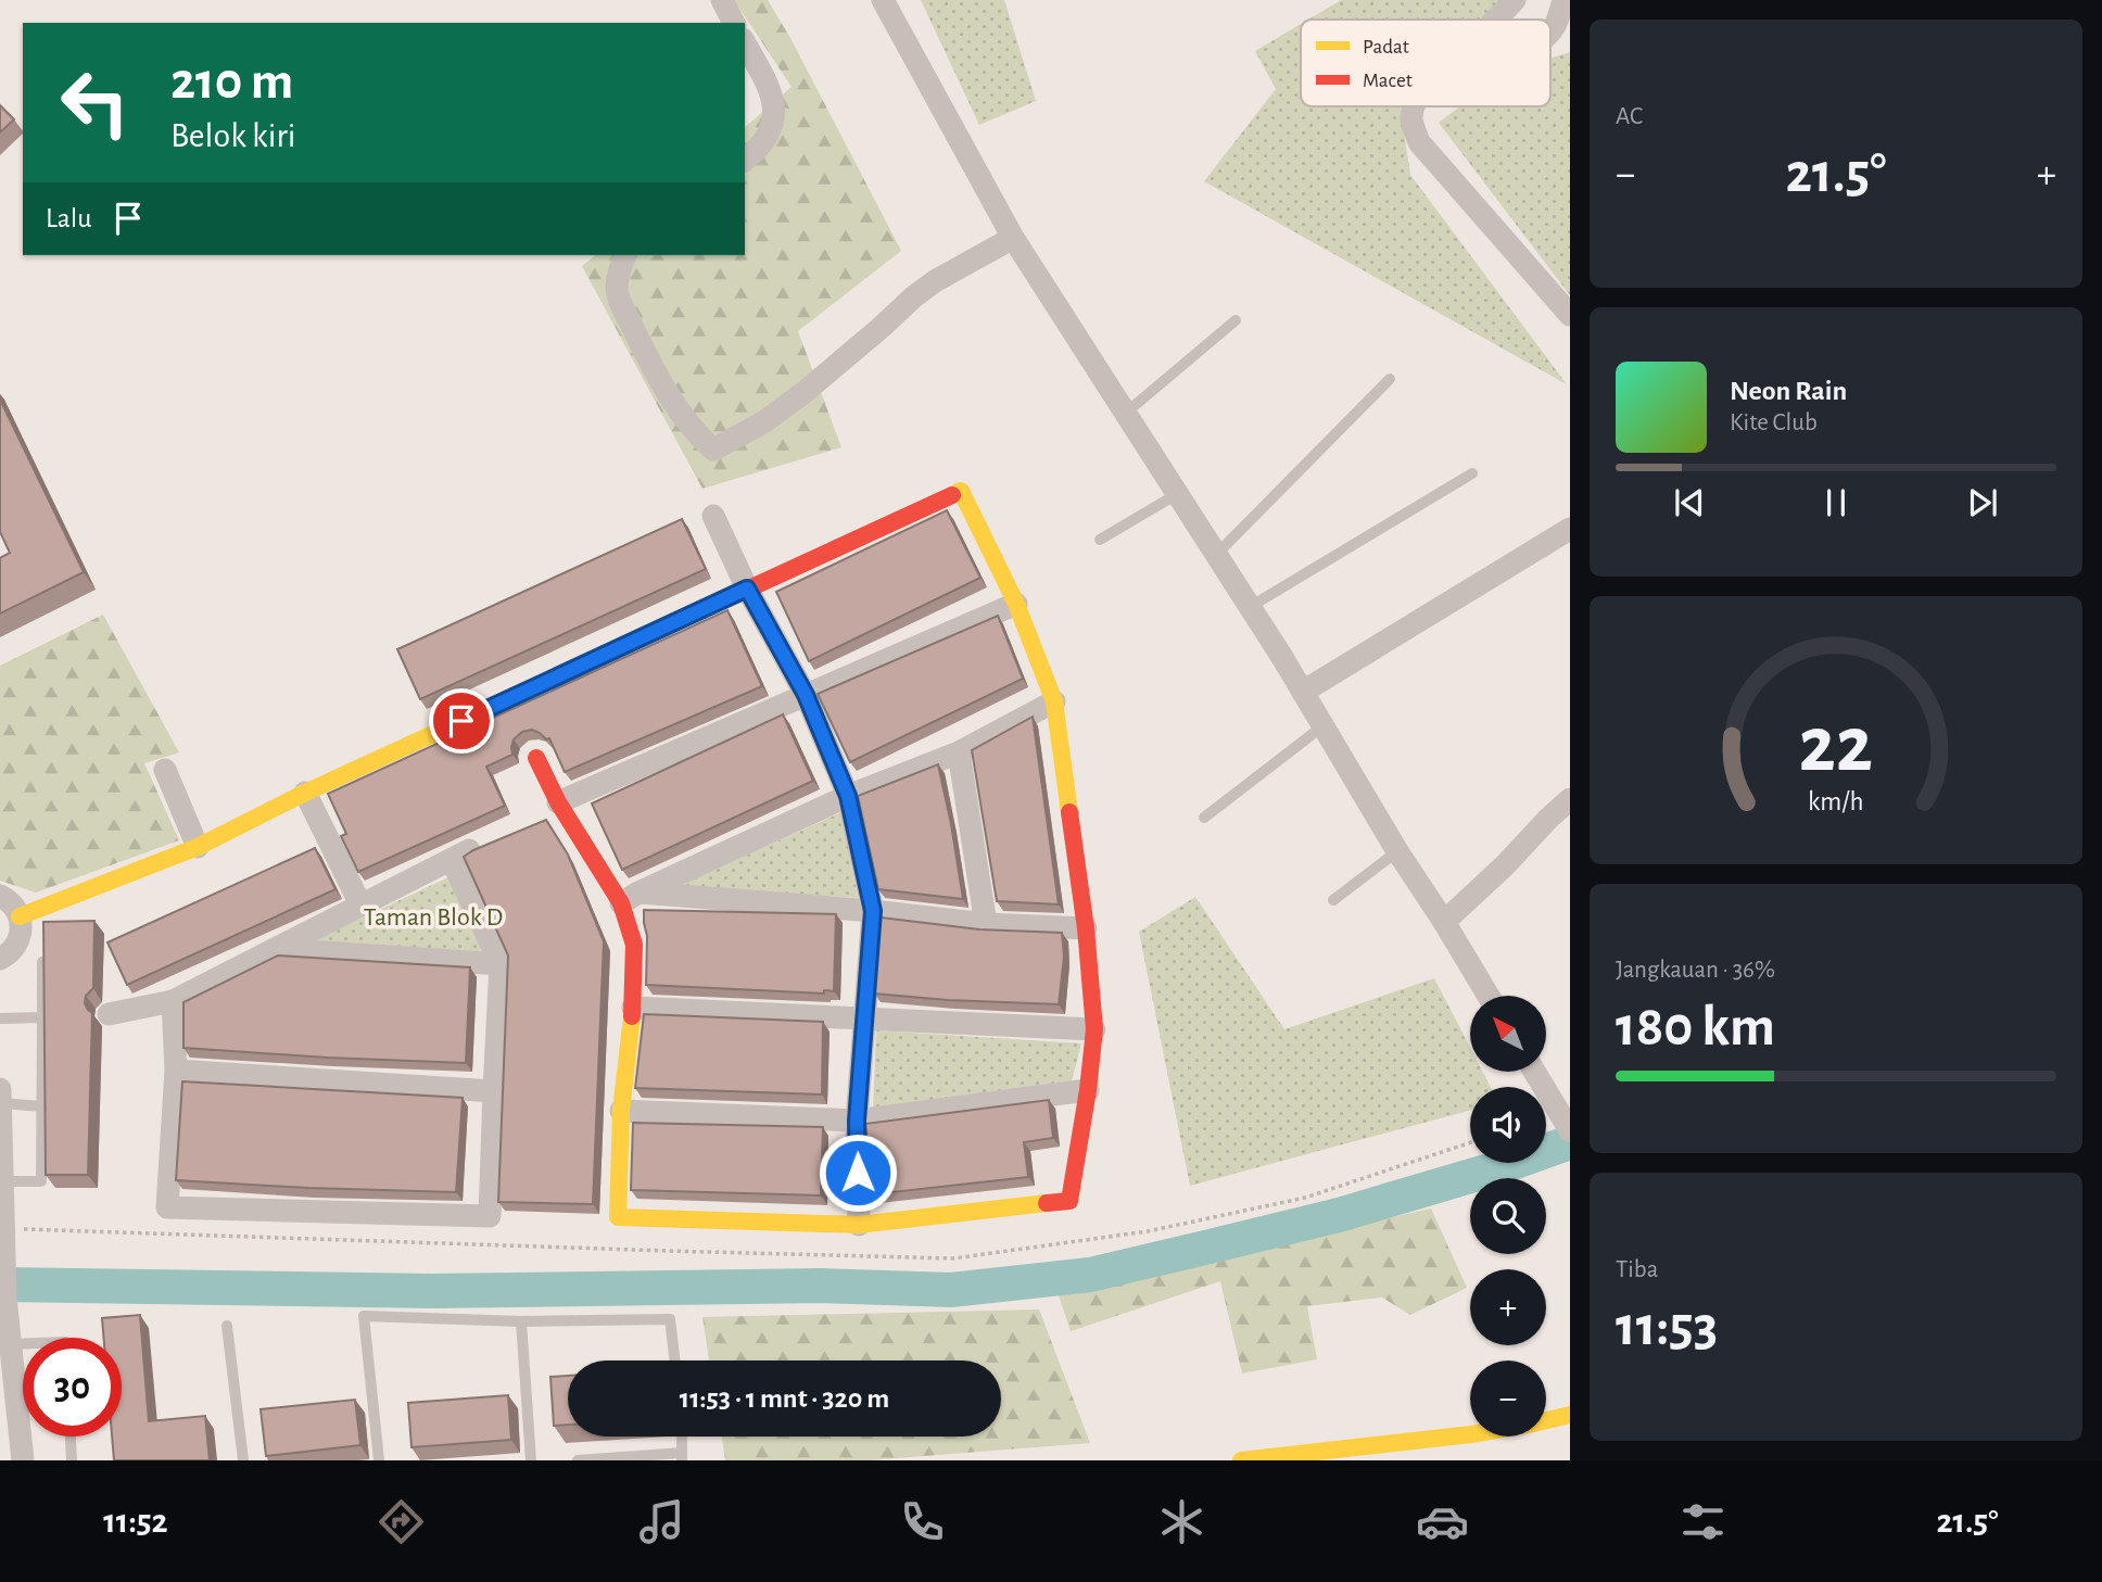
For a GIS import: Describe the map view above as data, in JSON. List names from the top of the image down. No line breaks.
{"parks":["Taman Blok D"],"legend":["Padat","Macet"],"north":"top left","page":{"tile":["AC",["Jangkauan · 36%","180 km"],["Tiba","11:53"]],"turn":["210 m","Belok kiri"],"heat":["−","21.5°","+"],"then":"Lalu","song":["Neon Rain","Kite Club"],"map_buttons":["+","−"],"limit":"30","trip":"11:53 · 1 mnt · 320 m","tabs":["11:52","21.5°"],"gauge":["22","km/h"]}}
